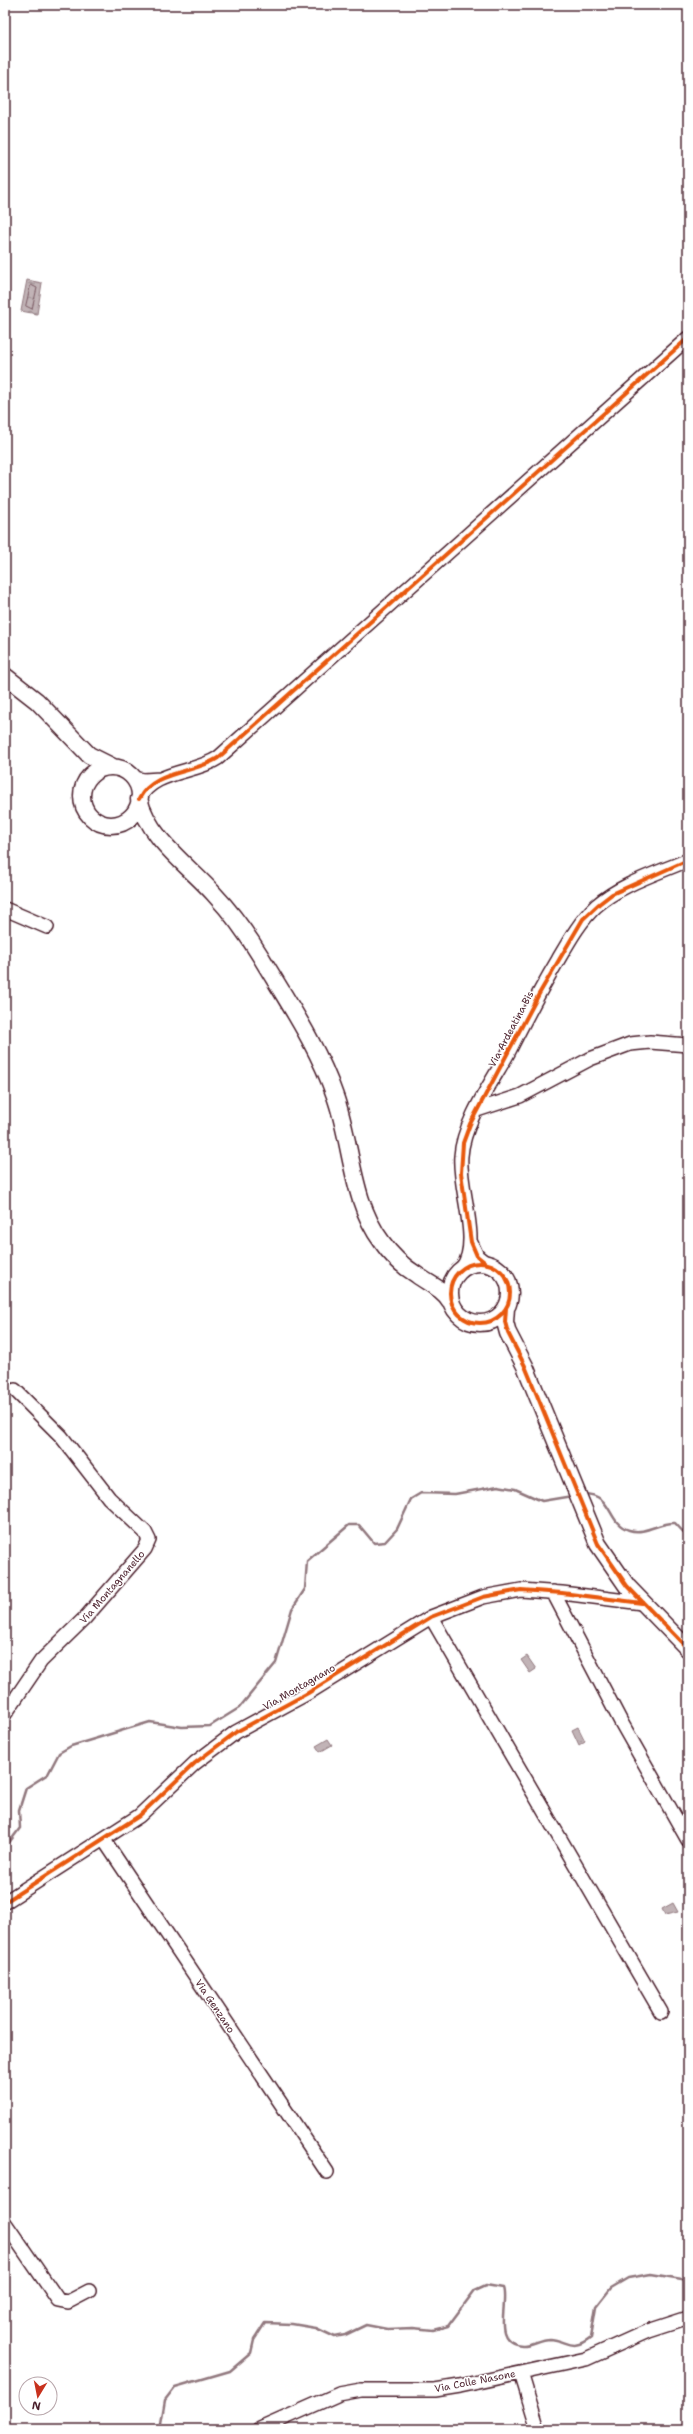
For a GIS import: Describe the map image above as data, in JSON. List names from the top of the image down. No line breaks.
{"streets":{"street":["Via Ardeatina Bis","Via Montagnanello","Via Montagnano","Via Genzano","Via Colle Nasone"]},"crossings":[["Via Montagnano","Via Genzano"]],"north":"bottom"}
